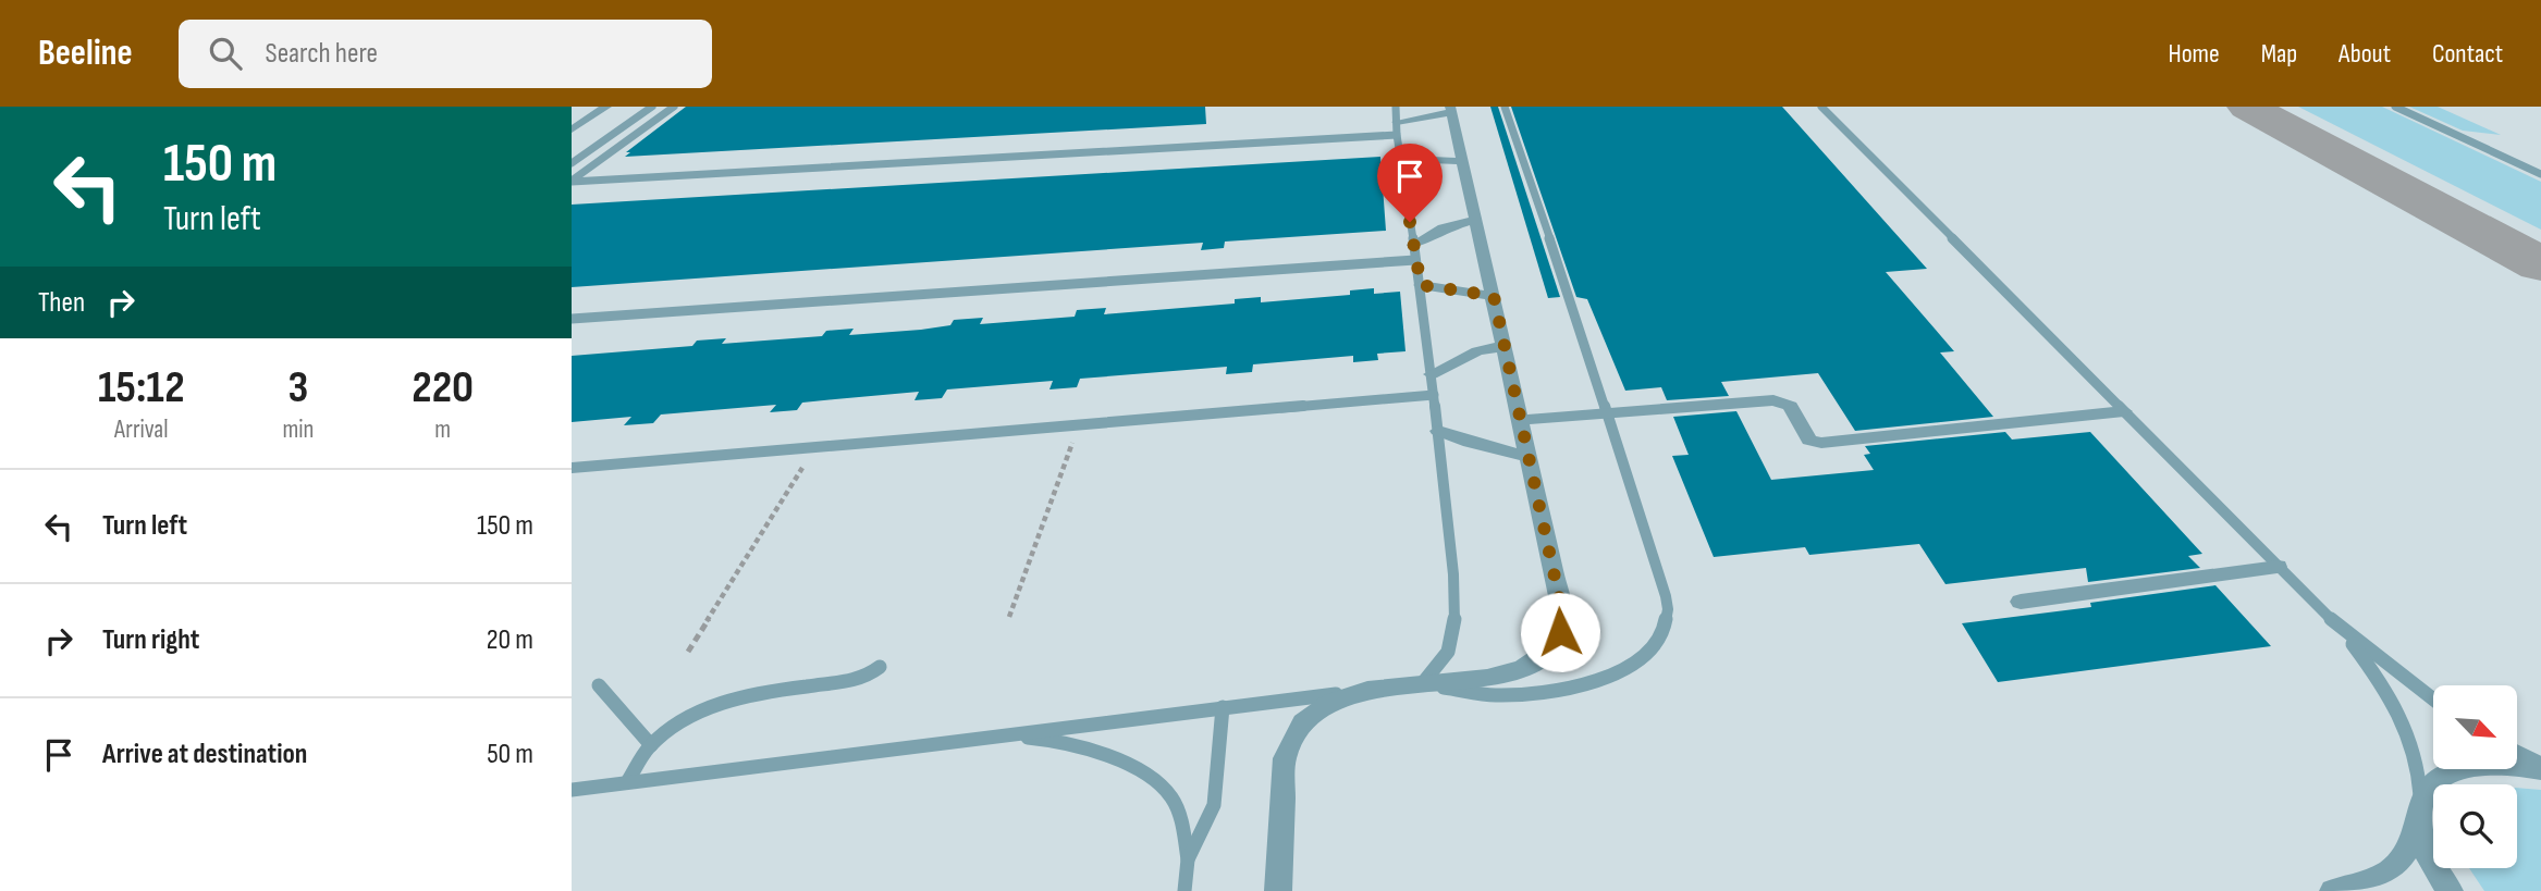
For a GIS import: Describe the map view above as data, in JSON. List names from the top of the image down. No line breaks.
{"north":"bottom right","page":{"header":"Beeline","search":"Search here","nav":["Home","Map","About","Contact"],"turn":["150 m","Turn left"],"then":"Then","eta":["15:12","Arrival","3","min","220","m"],"list":[{"name":"Turn left","value":"150 m"},{"name":"Turn right","value":"20 m"},{"name":"Arrive at destination","value":"50 m"}]}}
